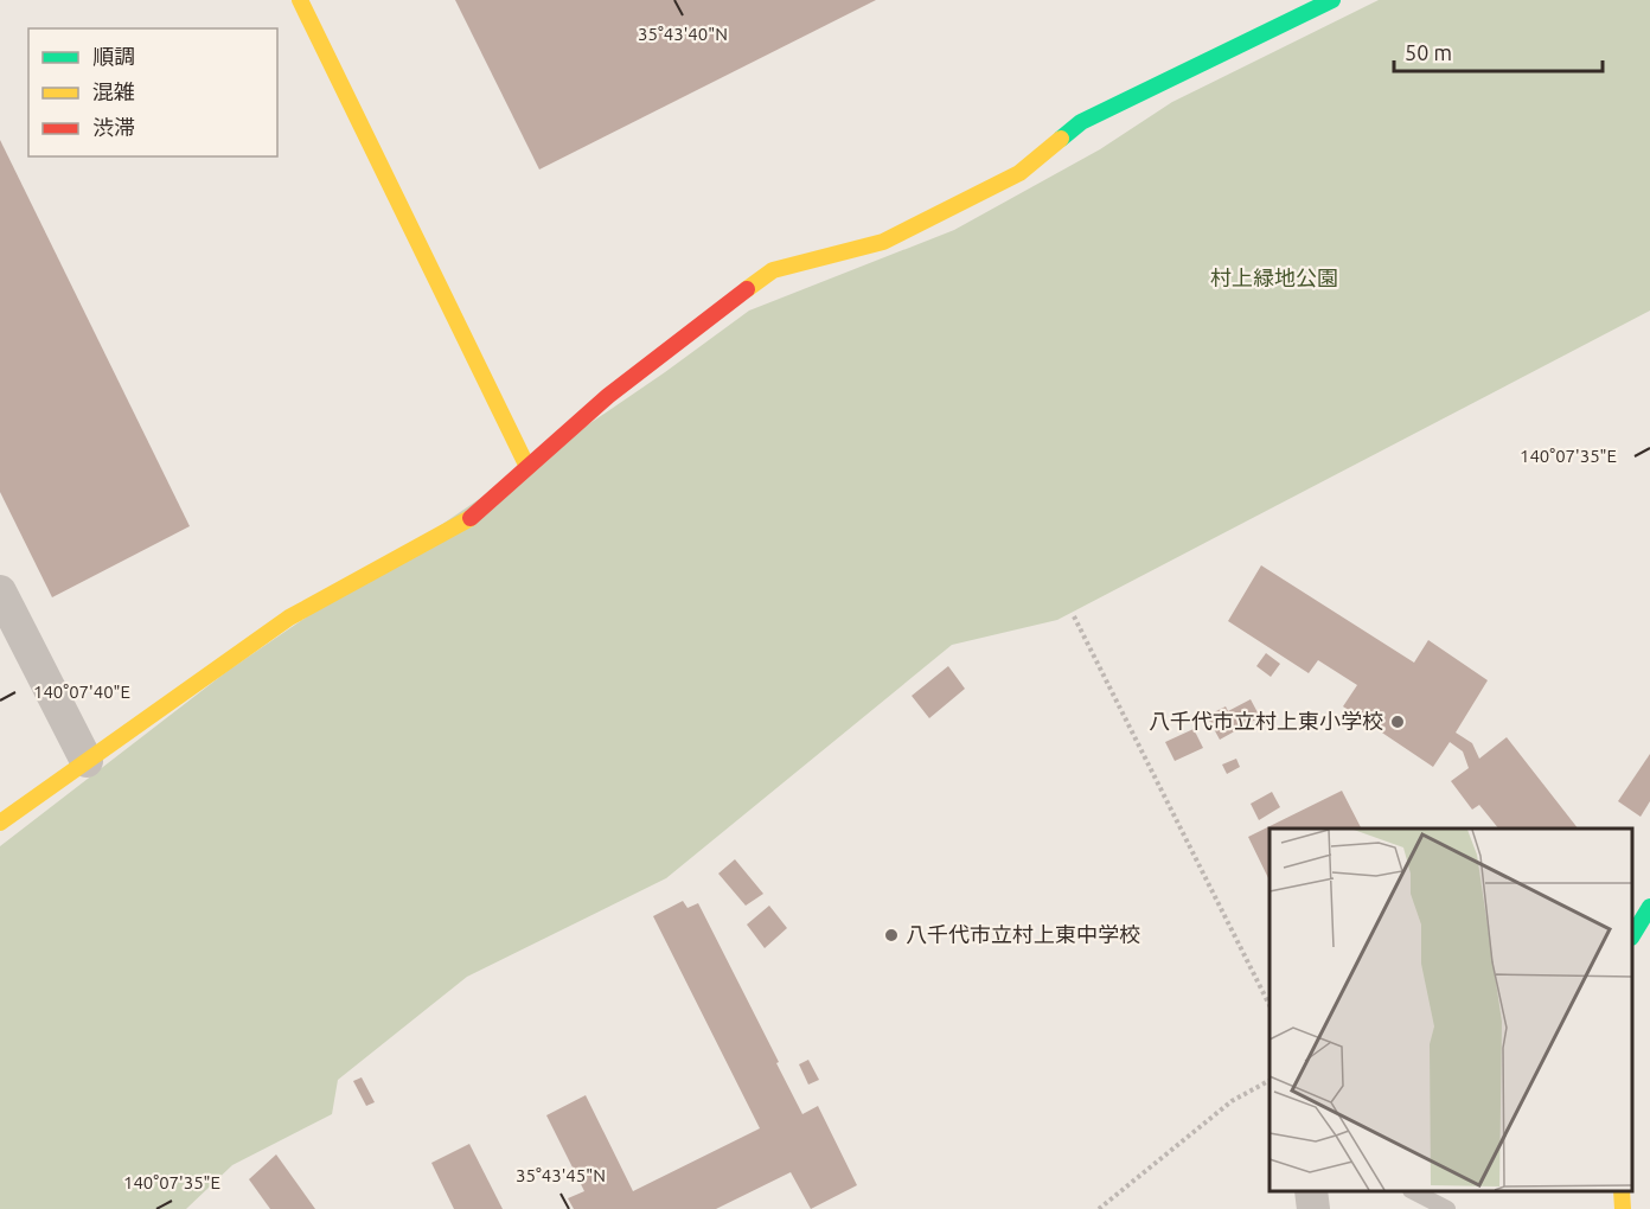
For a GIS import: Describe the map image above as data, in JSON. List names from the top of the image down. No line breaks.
{"parks":["村上緑地公園"],"places":["八千代市立村上東小学校","八千代市立村上東中学校"],"legend":["順調","混雑","渋滞"],"scale_bar":"50 m","coordinates":["35°43'40\"N","140°07'35\"E","140°07'40\"E","35°43'45\"N"]}
